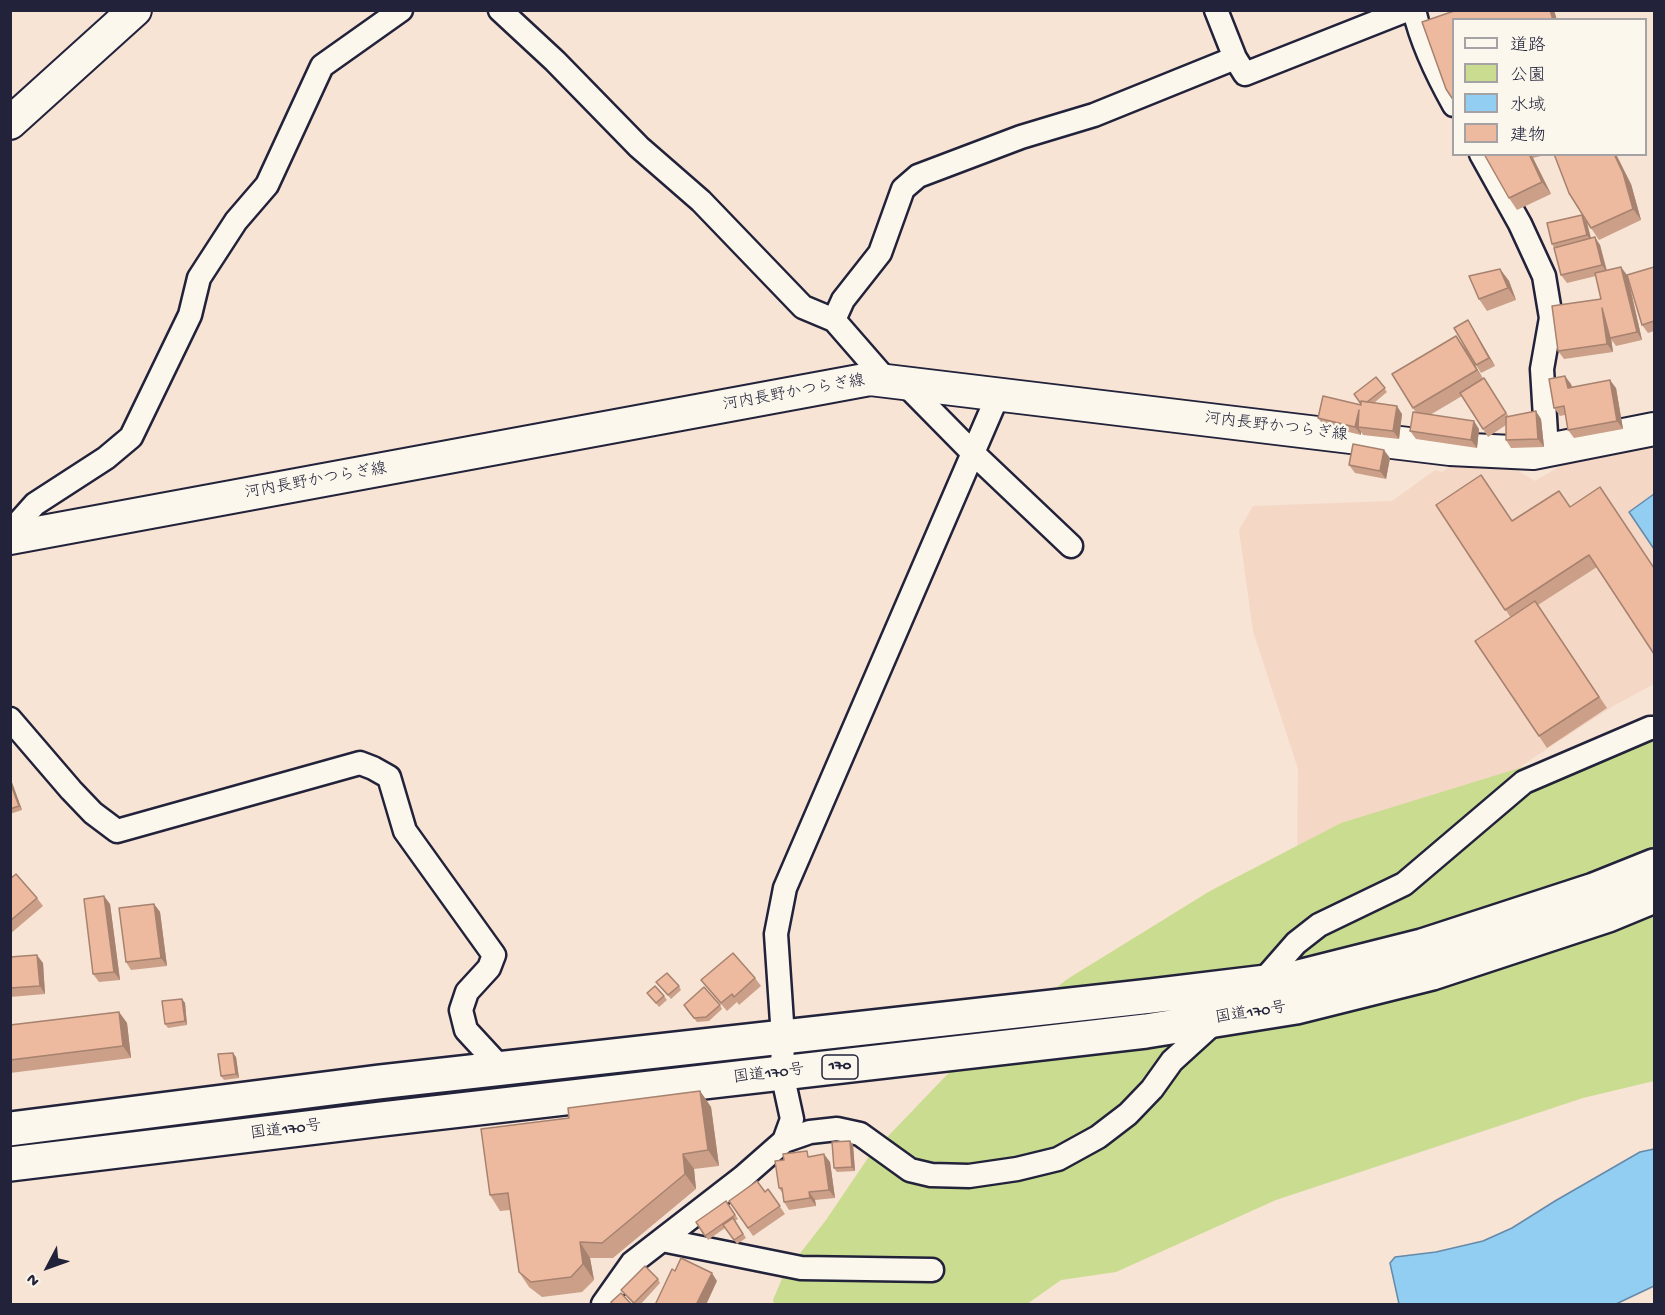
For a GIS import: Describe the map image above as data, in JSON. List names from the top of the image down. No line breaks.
{"streets":{"highway":["国道170号","170"],"main road":["河内長野かつらぎ線"]},"legend":["道路","公園","水域","建物"],"north":"bottom left"}
